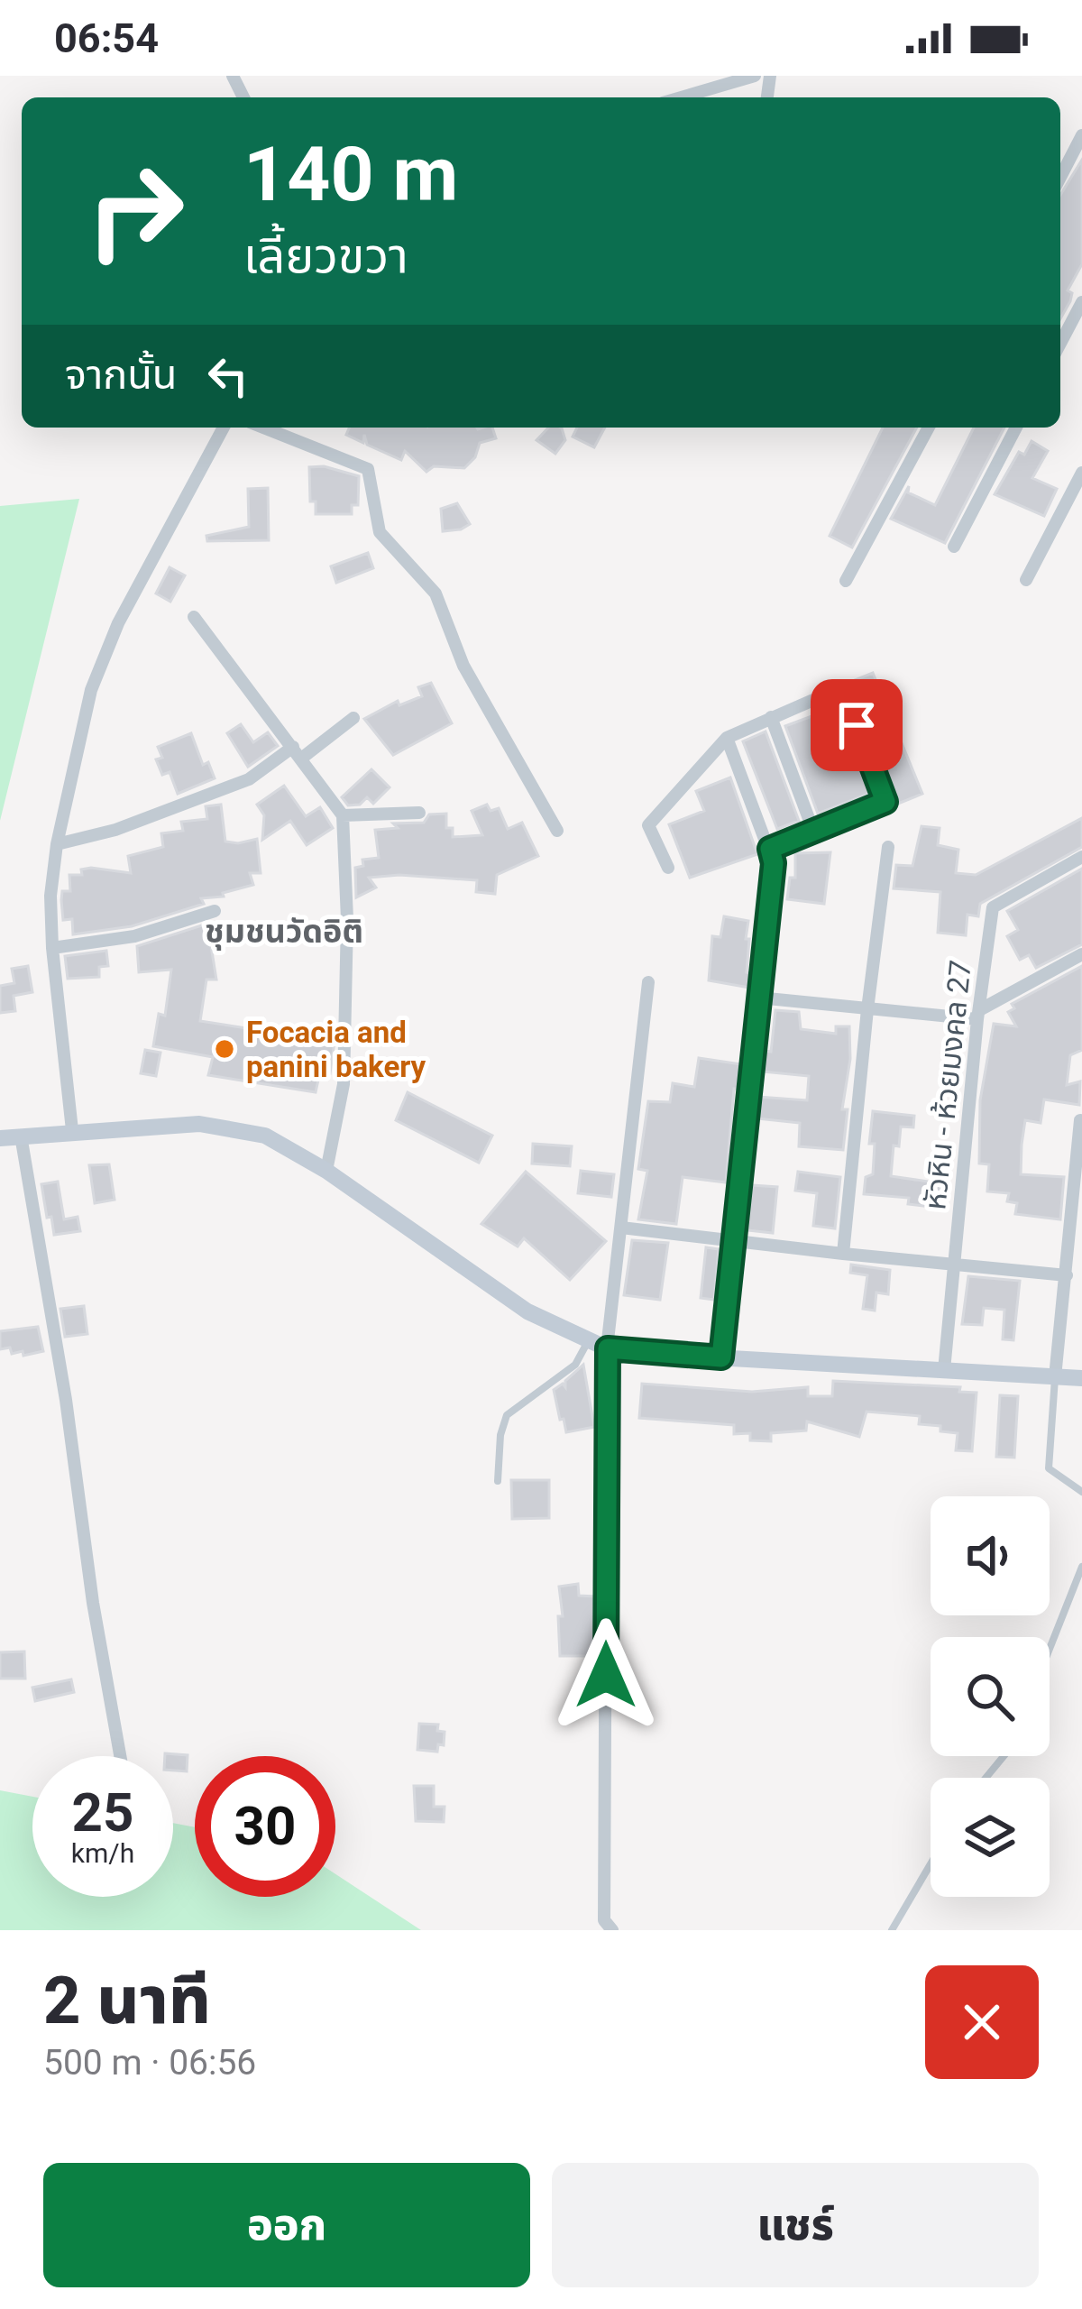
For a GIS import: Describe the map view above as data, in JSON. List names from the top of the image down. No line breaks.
{"streets":{"street":["หัวหิน - ห้วยมงคล 27"]},"districts":["ชุมชนวัดอิติ"],"places":["Focacia and panini bakery"],"page":{"status":"06:54","turn":["140 m","เลี้ยวขวา"],"then":"จากนั้น","speed":"25 km/h","limit":"30","heading":["2 นาที","500 m · 06:56"],"buttons":["ออก","แชร์"]}}
